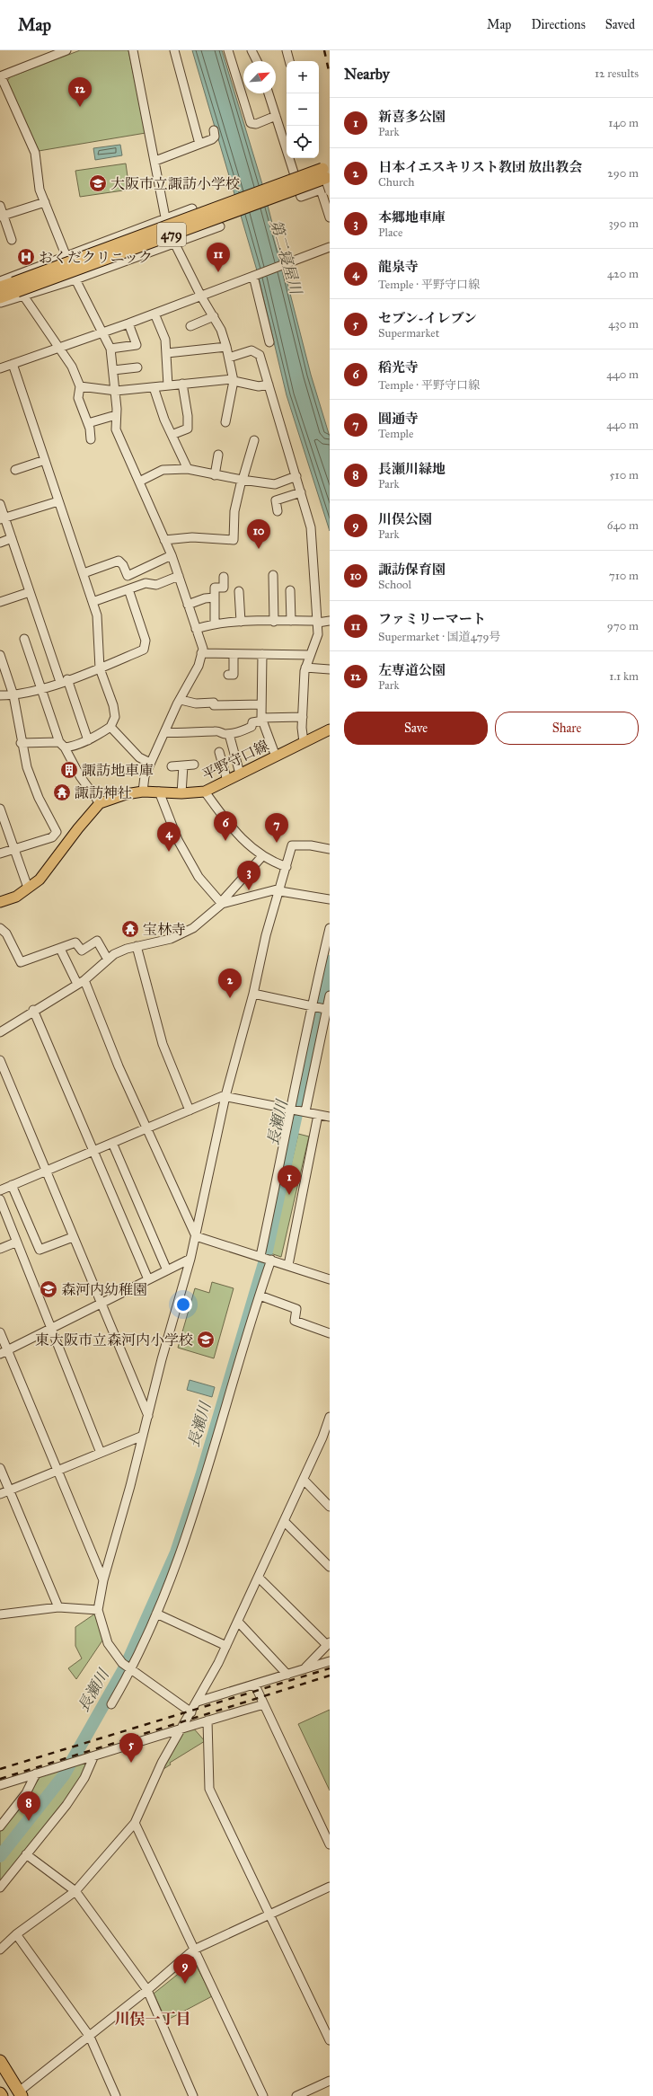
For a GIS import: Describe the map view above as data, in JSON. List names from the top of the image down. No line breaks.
{"streets":{"highway":["479"],"main road":["平野守口線"]},"districts":["川俣一丁目"],"water":["第二寝屋川","長瀬川"],"places":{"school or university":["大阪市立諏訪小学校","森河内幼稚園","東大阪市立森河内小学校"],"hospital":["おくだクリニック"],"building":["諏訪地車庫"],"temple":["諏訪神社","宝林寺"]},"north":"top right","page":{"header":"Map","nav":["Map","Directions","Saved"],"heading":["Nearby","12 results"],"map_buttons":["+","−"],"pins":["12","11","10","6","7","4","3","2","1","5","8","9"],"list":[{"mark":"1","name":"新喜多公園","note":"Park","value":"140 m"},{"mark":"2","name":"日本イエスキリスト教団 放出教会","note":"Church","value":"290 m"},{"mark":"3","name":"本郷地車庫","note":"Place","value":"390 m"},{"mark":"4","name":"龍泉寺","note":"Temple · 平野守口線","value":"420 m"},{"mark":"5","name":"セブン-イレブン","note":"Supermarket","value":"430 m"},{"mark":"6","name":"稻光寺","note":"Temple · 平野守口線","value":"440 m"},{"mark":"7","name":"圓通寺","note":"Temple","value":"440 m"},{"mark":"8","name":"長瀬川緑地","note":"Park","value":"510 m"},{"mark":"9","name":"川俣公園","note":"Park","value":"640 m"},{"mark":"10","name":"諏訪保育園","note":"School","value":"710 m"},{"mark":"11","name":"ファミリーマート","note":"Supermarket · 国道479号","value":"970 m"},{"mark":"12","name":"左専道公園","note":"Park","value":"1.1 km"}],"buttons":["Save","Share"]}}
